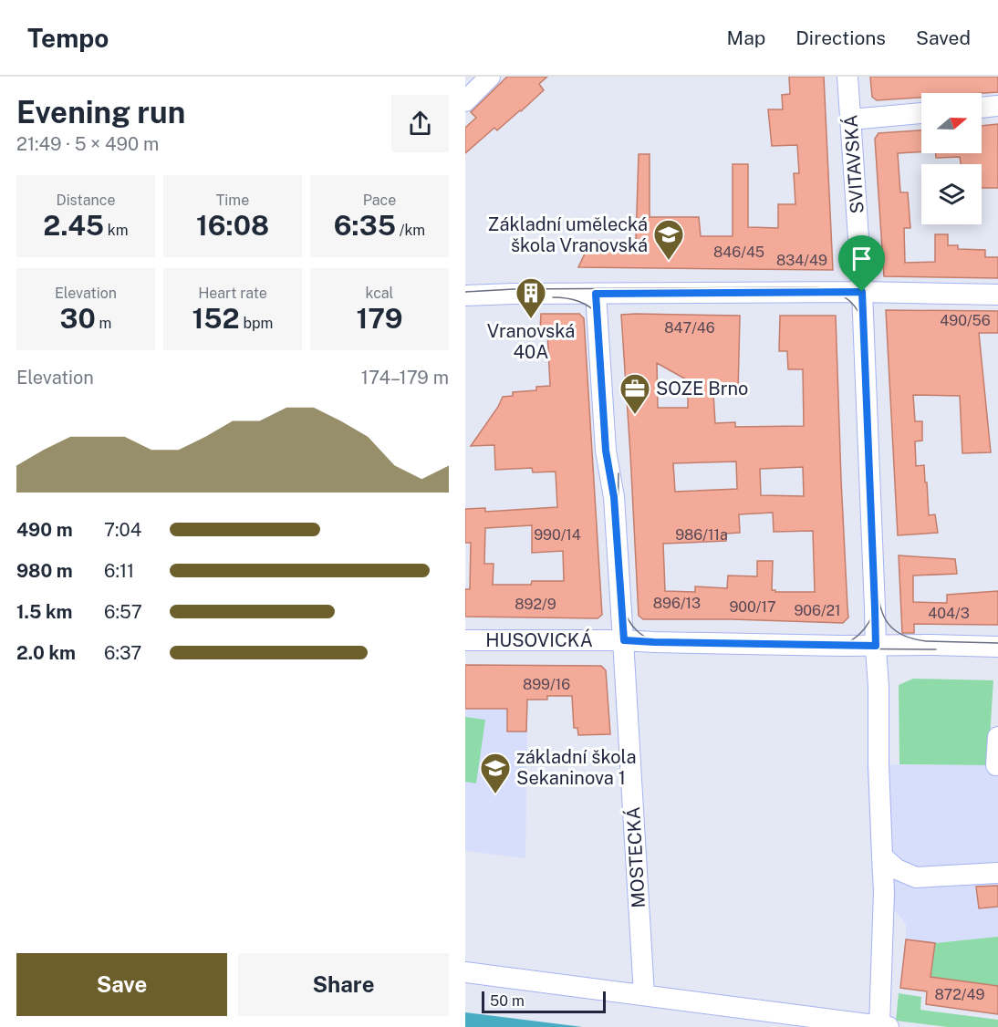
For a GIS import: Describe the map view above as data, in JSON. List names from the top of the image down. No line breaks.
{"streets":{"street":["SVITAVSKÁ","HUSOVICKÁ","MOSTECKÁ"]},"crossings":[["SVITAVSKÁ","HUSOVICKÁ"],["HUSOVICKÁ","MOSTECKÁ"]],"places":{"school or university":["Základní umělecká škola Vranovská","základní škola Sekaninova 1"],"building":["Vranovská 40A"],"office":["SOZE Brno"]},"house_numbers":["846/45","834/49","490/56","847/46","990/14","986/11a","896/13","892/9","900/17","906/21","404/3","899/16","872/49"],"scale_bar":"50 m","north":"right","page":{"header":"Tempo","nav":["Map","Directions","Saved"],"heading":["Evening run","21:49 · 5 × 490 m"],"stats":[["Distance","2.45 km"],["Time","16:08"],["Pace","6:35 /km"],["Elevation","30 m"],["Heart rate","152 bpm"],["kcal","179"]],"chart":["Elevation","174–179 m"],"list":[{"name":"490 m","note":"7:04"},{"name":"980 m","note":"6:11"},{"name":"1.5 km","note":"6:57"},{"name":"2.0 km","note":"6:37"}],"buttons":["Save","Share"],"scale":"50 m"}}
